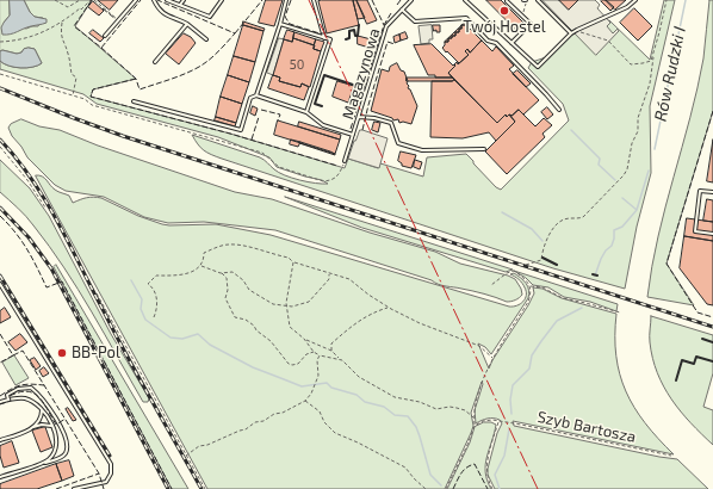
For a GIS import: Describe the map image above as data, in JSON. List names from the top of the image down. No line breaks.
{"streets":{"lane":["Magazynowa"],"path":["Szyb Bartosza"]},"water":["Rów Rudzki I"],"places":["Twój Hostel","BB-Pol"],"house_numbers":["50"]}
